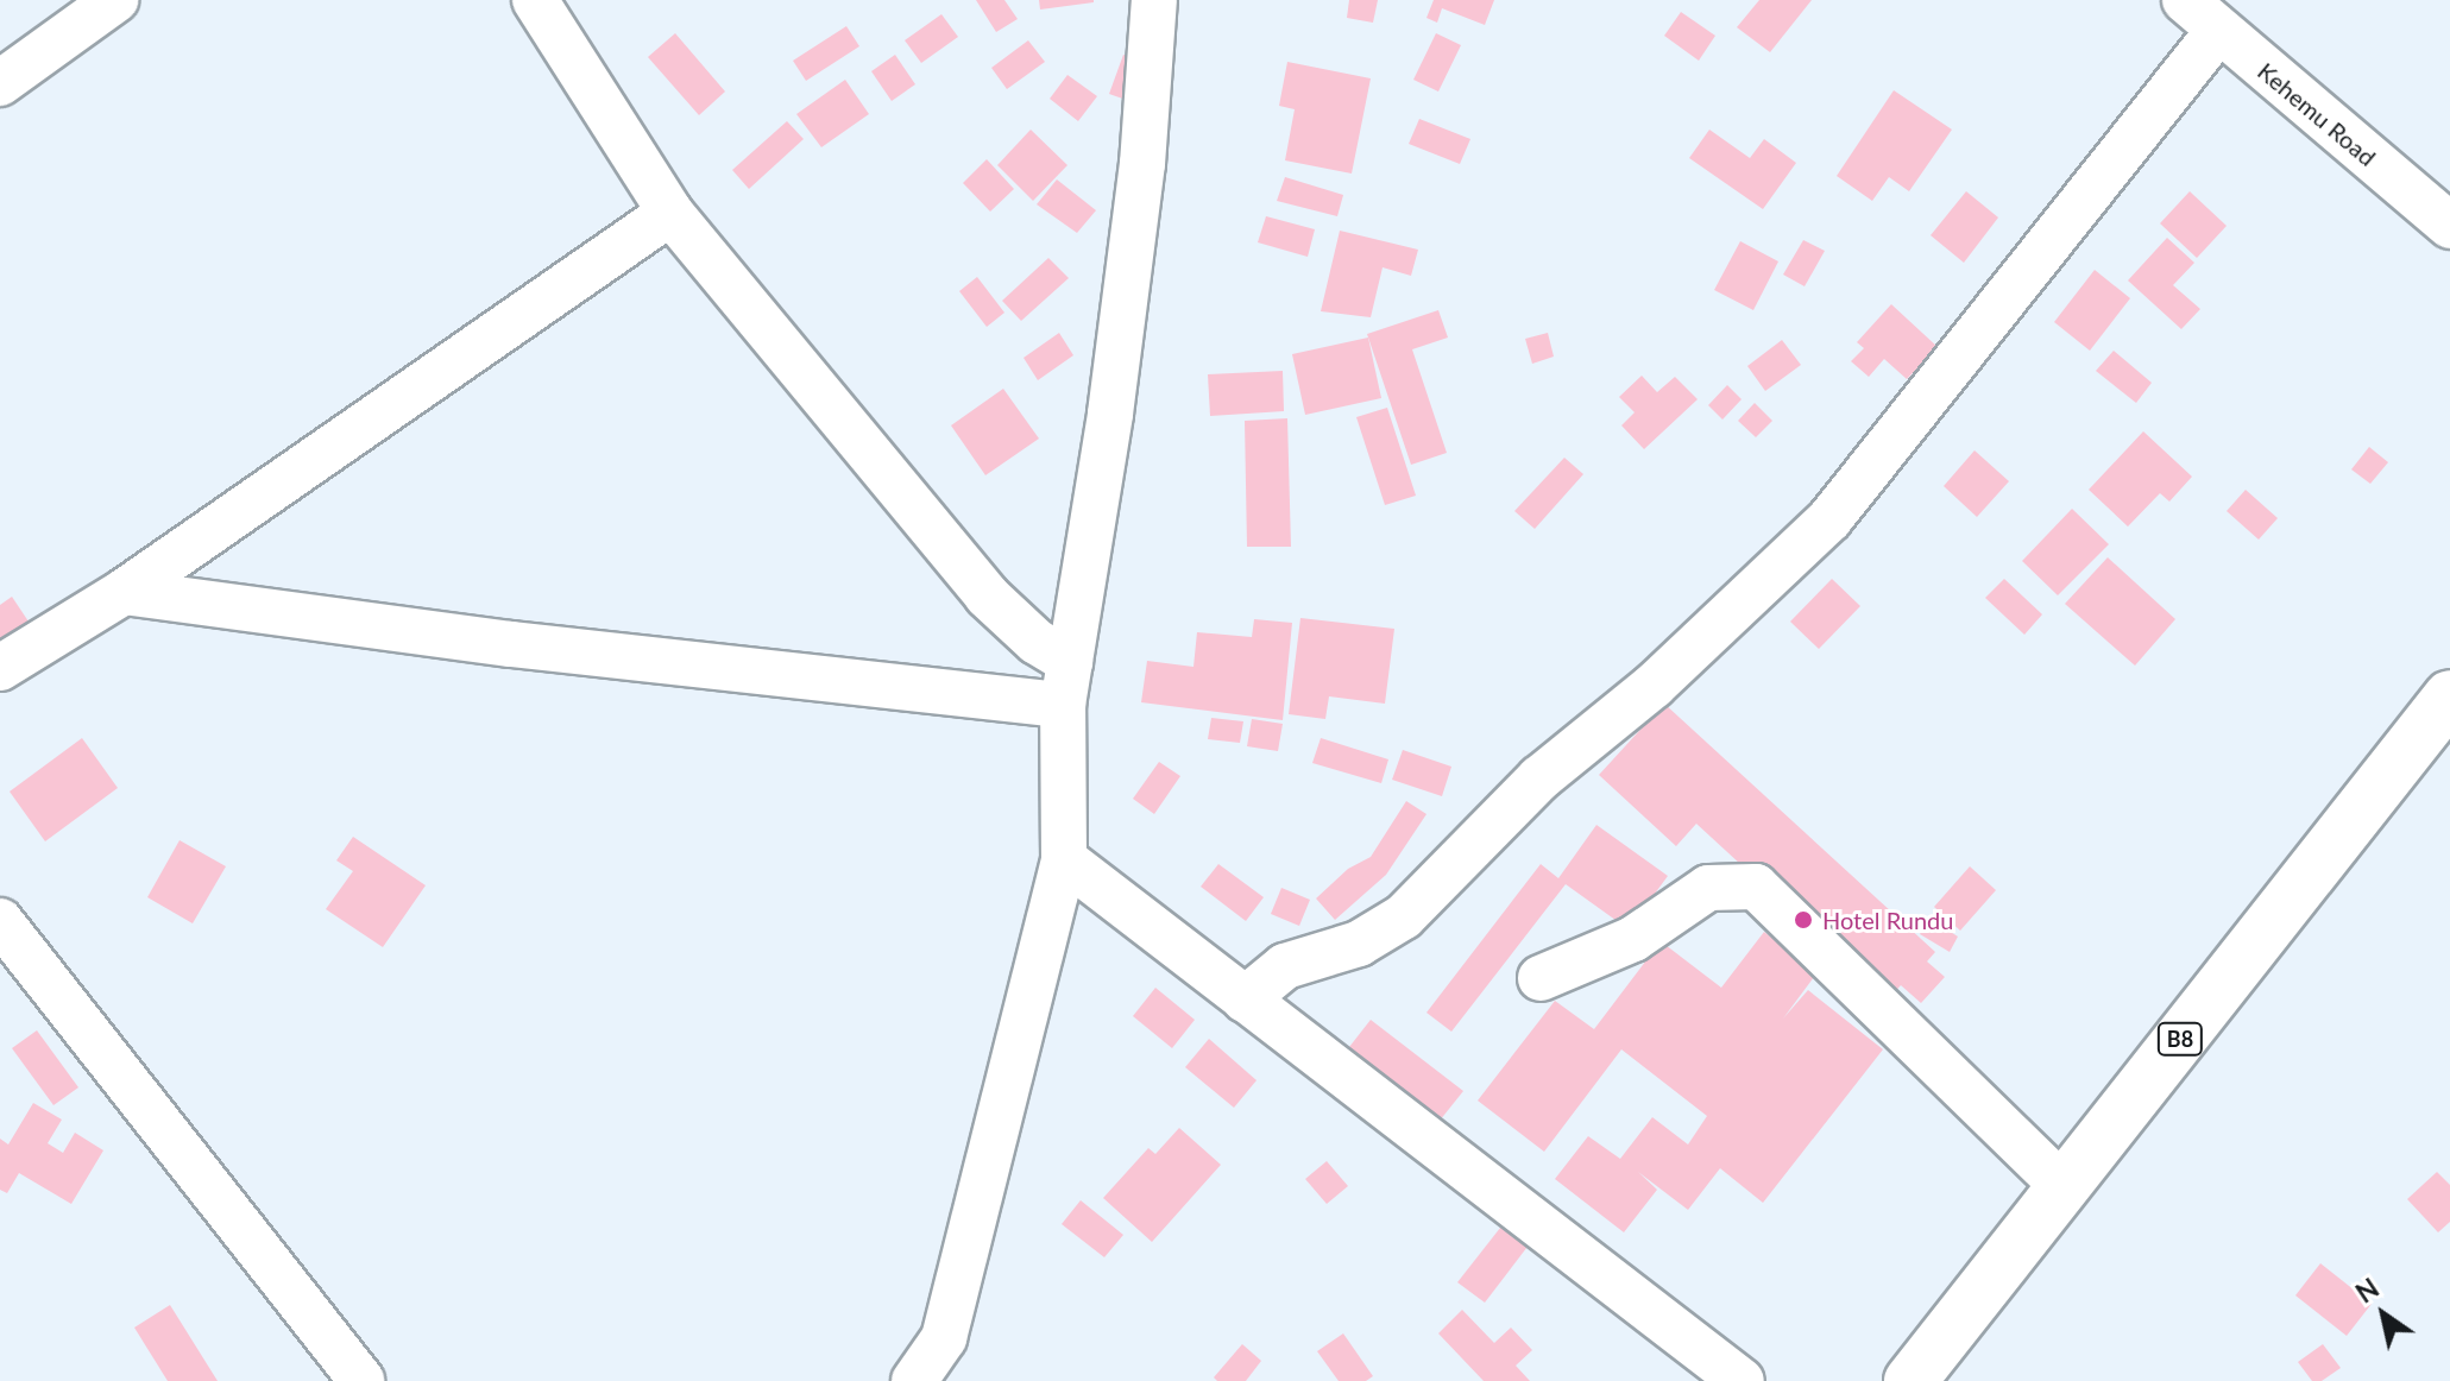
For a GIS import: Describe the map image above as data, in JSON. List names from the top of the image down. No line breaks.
{"streets":{"highway":["B8"],"street":["Kehemu Road"]},"places":["Hotel Rundu"],"north":"top left"}
